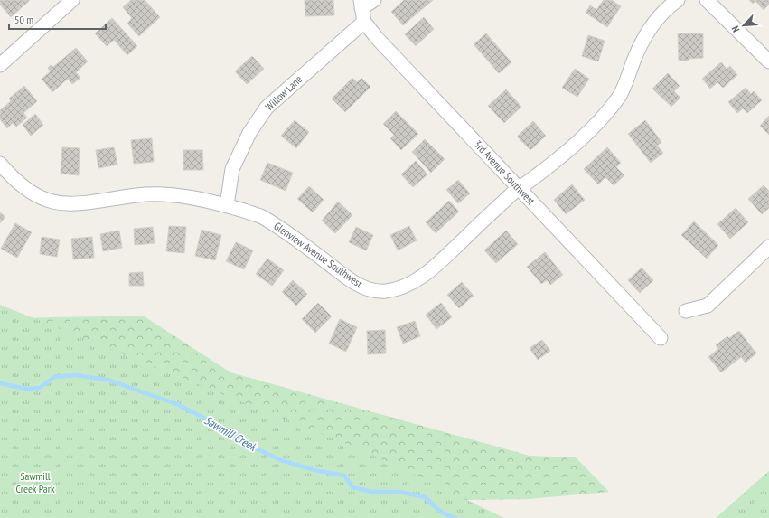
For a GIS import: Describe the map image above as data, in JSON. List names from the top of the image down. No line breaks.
{"streets":{"street":["Willow Lane","3rd Avenue Southwest","Glenview Avenue Southwest"]},"crossings":[["Willow Lane","3rd Avenue Southwest"],["Willow Lane","Glenview Avenue Southwest"],["3rd Avenue Southwest","Glenview Avenue Southwest"]],"water":["Sawmill Creek"],"parks":["Sawmill Creek Park"],"scale_bar":"50 m","north":"bottom left"}
